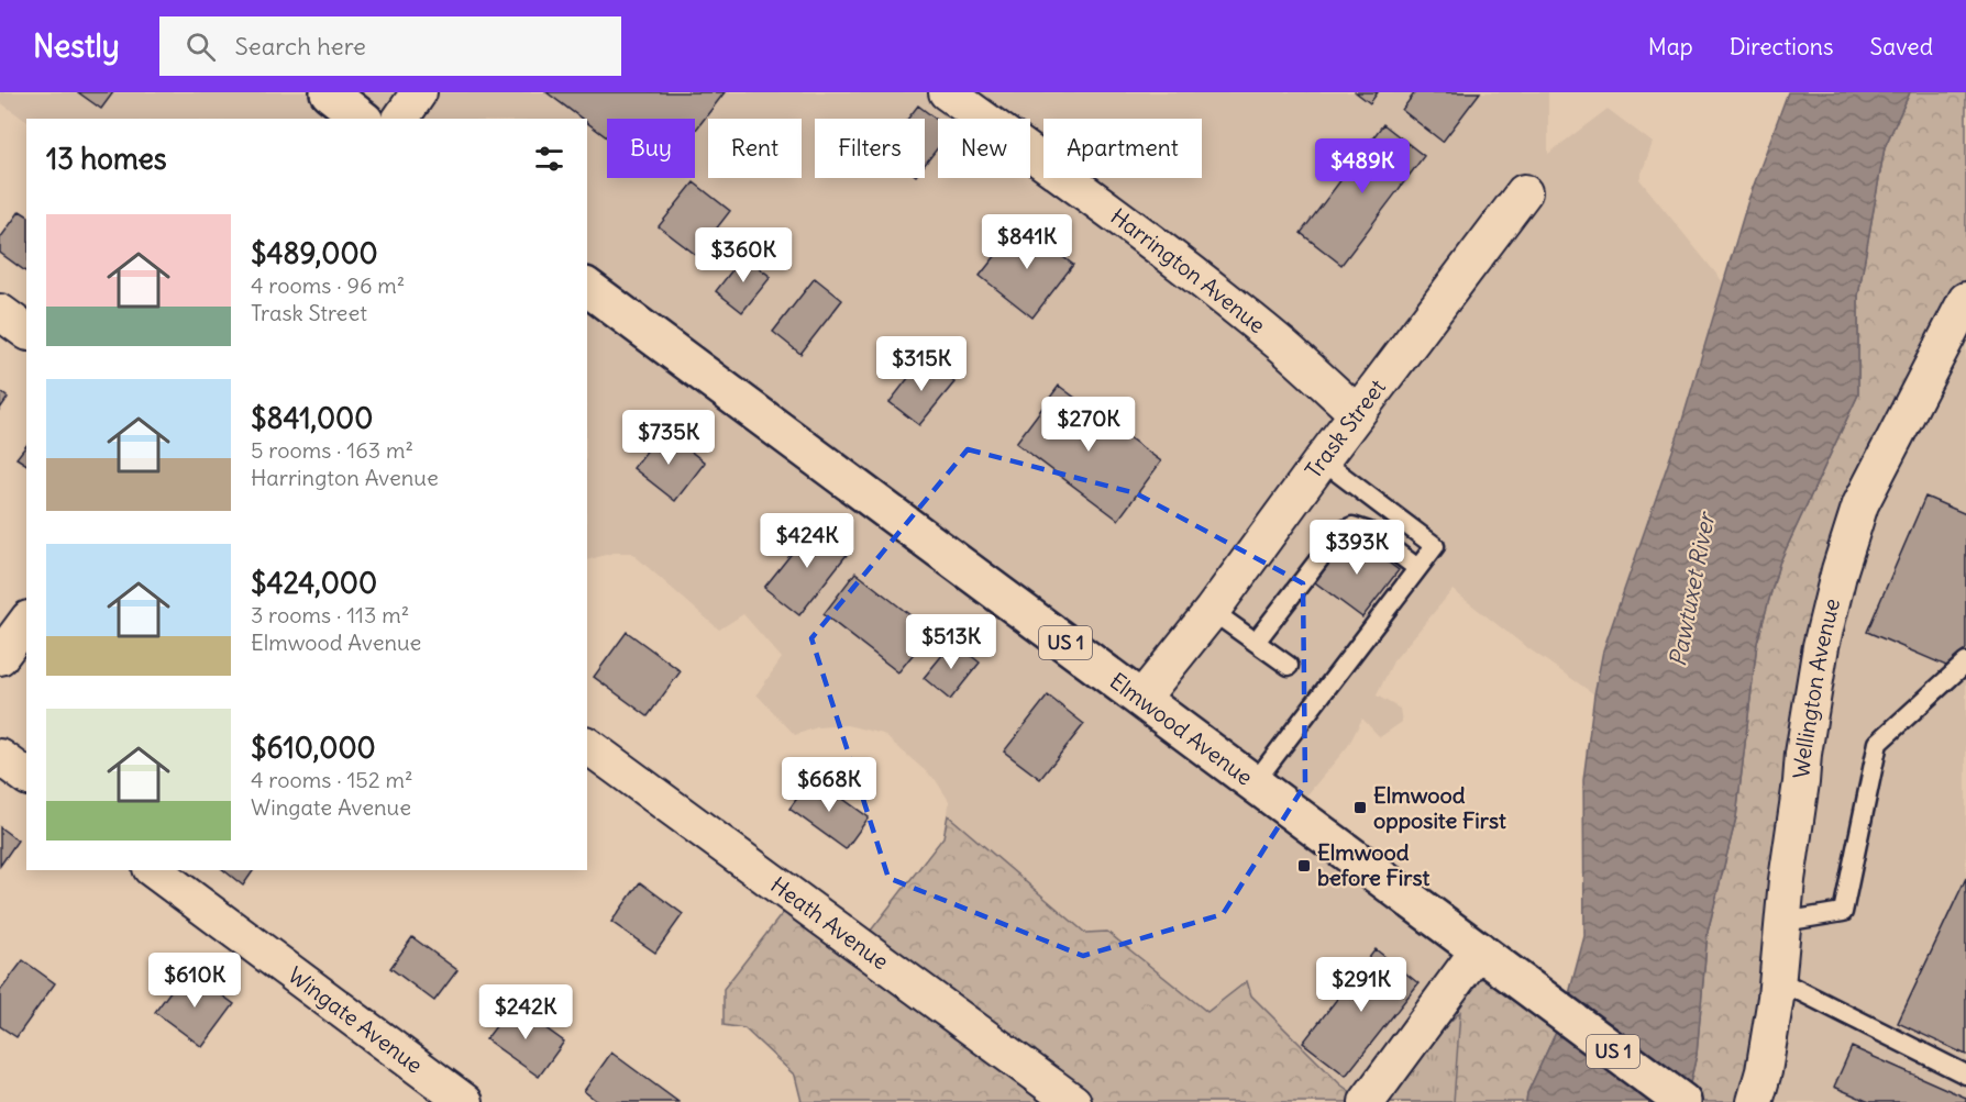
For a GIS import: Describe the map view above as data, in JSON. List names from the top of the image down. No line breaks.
{"streets":{"main road":["US 1","Elmwood Avenue"],"street":["Harrington Avenue","Trask Street","Wellington Avenue","Heath Avenue","Wingate Avenue"]},"crossings":[["Harrington Avenue","Trask Street"],["Trask Street","Elmwood Avenue"]],"water":["Pawtuxet River"],"places":{"transit":["Elmwood opposite First","Elmwood before First"]},"page":{"header":"Nestly","search":"Search here","nav":["Map","Directions","Saved"],"chip":["Buy","Rent","Filters","New","Apartment"],"heading":"13 homes","price":["$489K","$841K","$360K","$315K","$270K","$735K","$424K","$393K","$513K","$668K","$610K","$291K","$242K"],"list":[{"name":"$489,000","note":"4 rooms · 96 m² · Trask Street"},{"name":"$841,000","note":"5 rooms · 163 m² · Harrington Avenue"},{"name":"$424,000","note":"3 rooms · 113 m² · Elmwood Avenue"},{"name":"$610,000","note":"4 rooms · 152 m² · Wingate Avenue"}]}}
